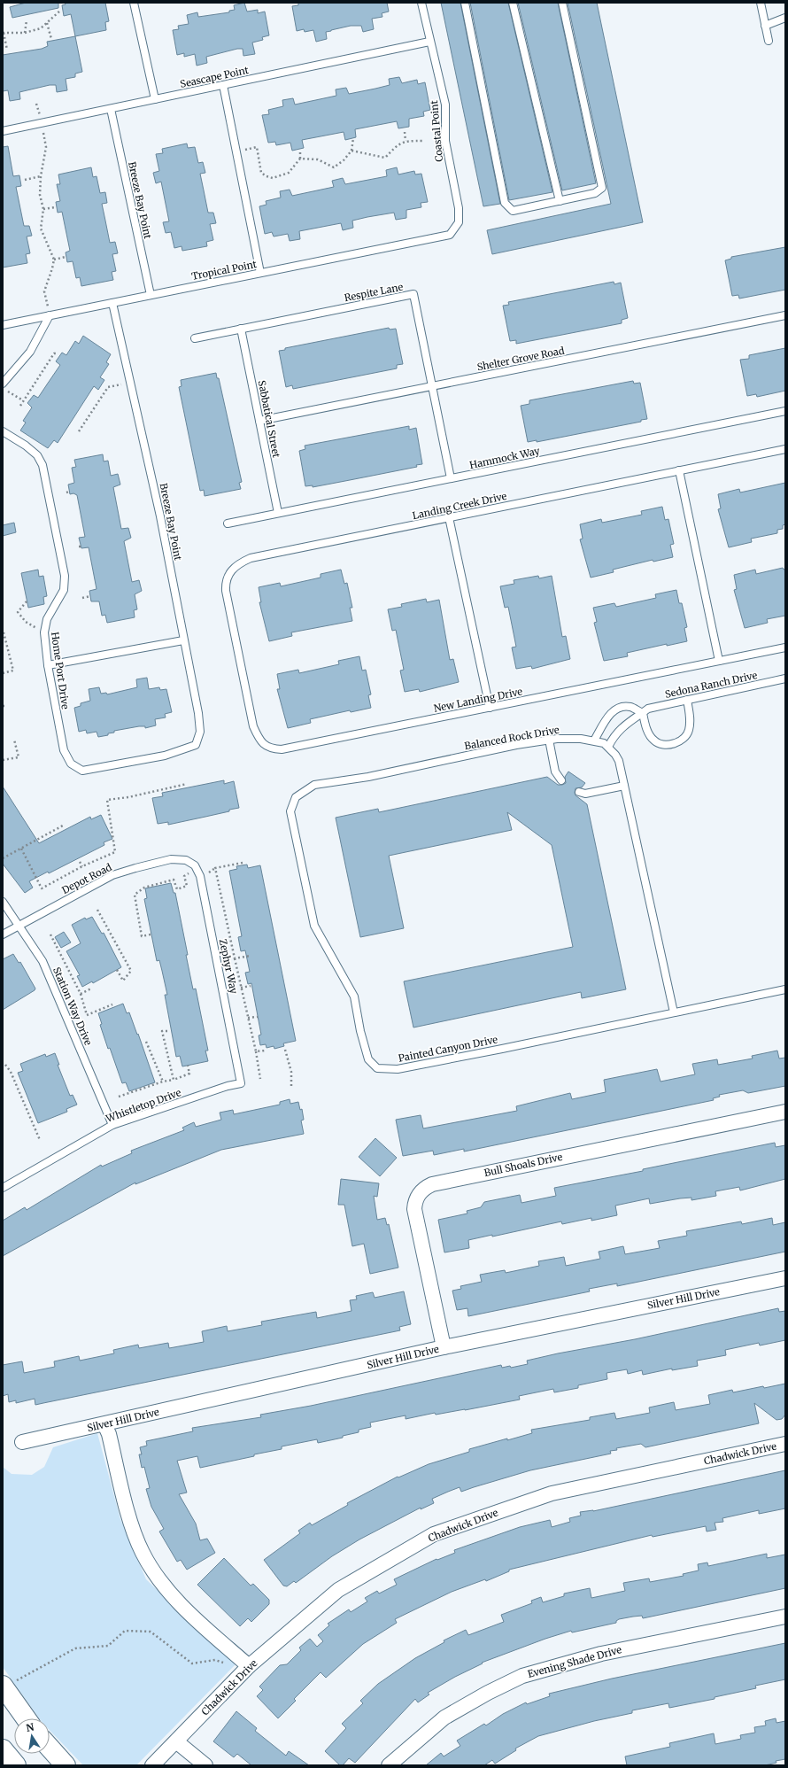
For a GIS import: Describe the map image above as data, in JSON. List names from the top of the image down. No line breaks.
{"streets":{"street":["Bull Shoals Drive","Silver Hill Drive","Chadwick Drive","Evening Shade Drive"],"lane":["Seascape Point","Coastal Point","Breeze Bay Point","Tropical Point","Respite Lane","Shelter Grove Road","Sabbatical Street","Hammock Way","Landing Creek Drive","Home Port Drive","Sedona Ranch Drive","New Landing Drive","Balanced Rock Drive","Depot Road","Zephyr Way","Station Way Drive","Painted Canyon Drive","Whistletop Drive"]},"crossings":[["Seascape Point","Coastal Point"],["Seascape Point","Breeze Bay Point"],["Coastal Point","Tropical Point"],["Breeze Bay Point","Tropical Point"],["Breeze Bay Point","Home Port Drive"],["Respite Lane","Shelter Grove Road"],["Respite Lane","Sabbatical Street"],["Respite Lane","Hammock Way"],["Shelter Grove Road","Sabbatical Street"],["Sabbatical Street","Hammock Way"],["Landing Creek Drive","New Landing Drive"],["Sedona Ranch Drive","Balanced Rock Drive"],["Balanced Rock Drive","Painted Canyon Drive"],["Depot Road","Zephyr Way"],["Depot Road","Station Way Drive"],["Zephyr Way","Whistletop Drive"],["Station Way Drive","Whistletop Drive"],["Bull Shoals Drive","Silver Hill Drive"]],"north":"top"}
